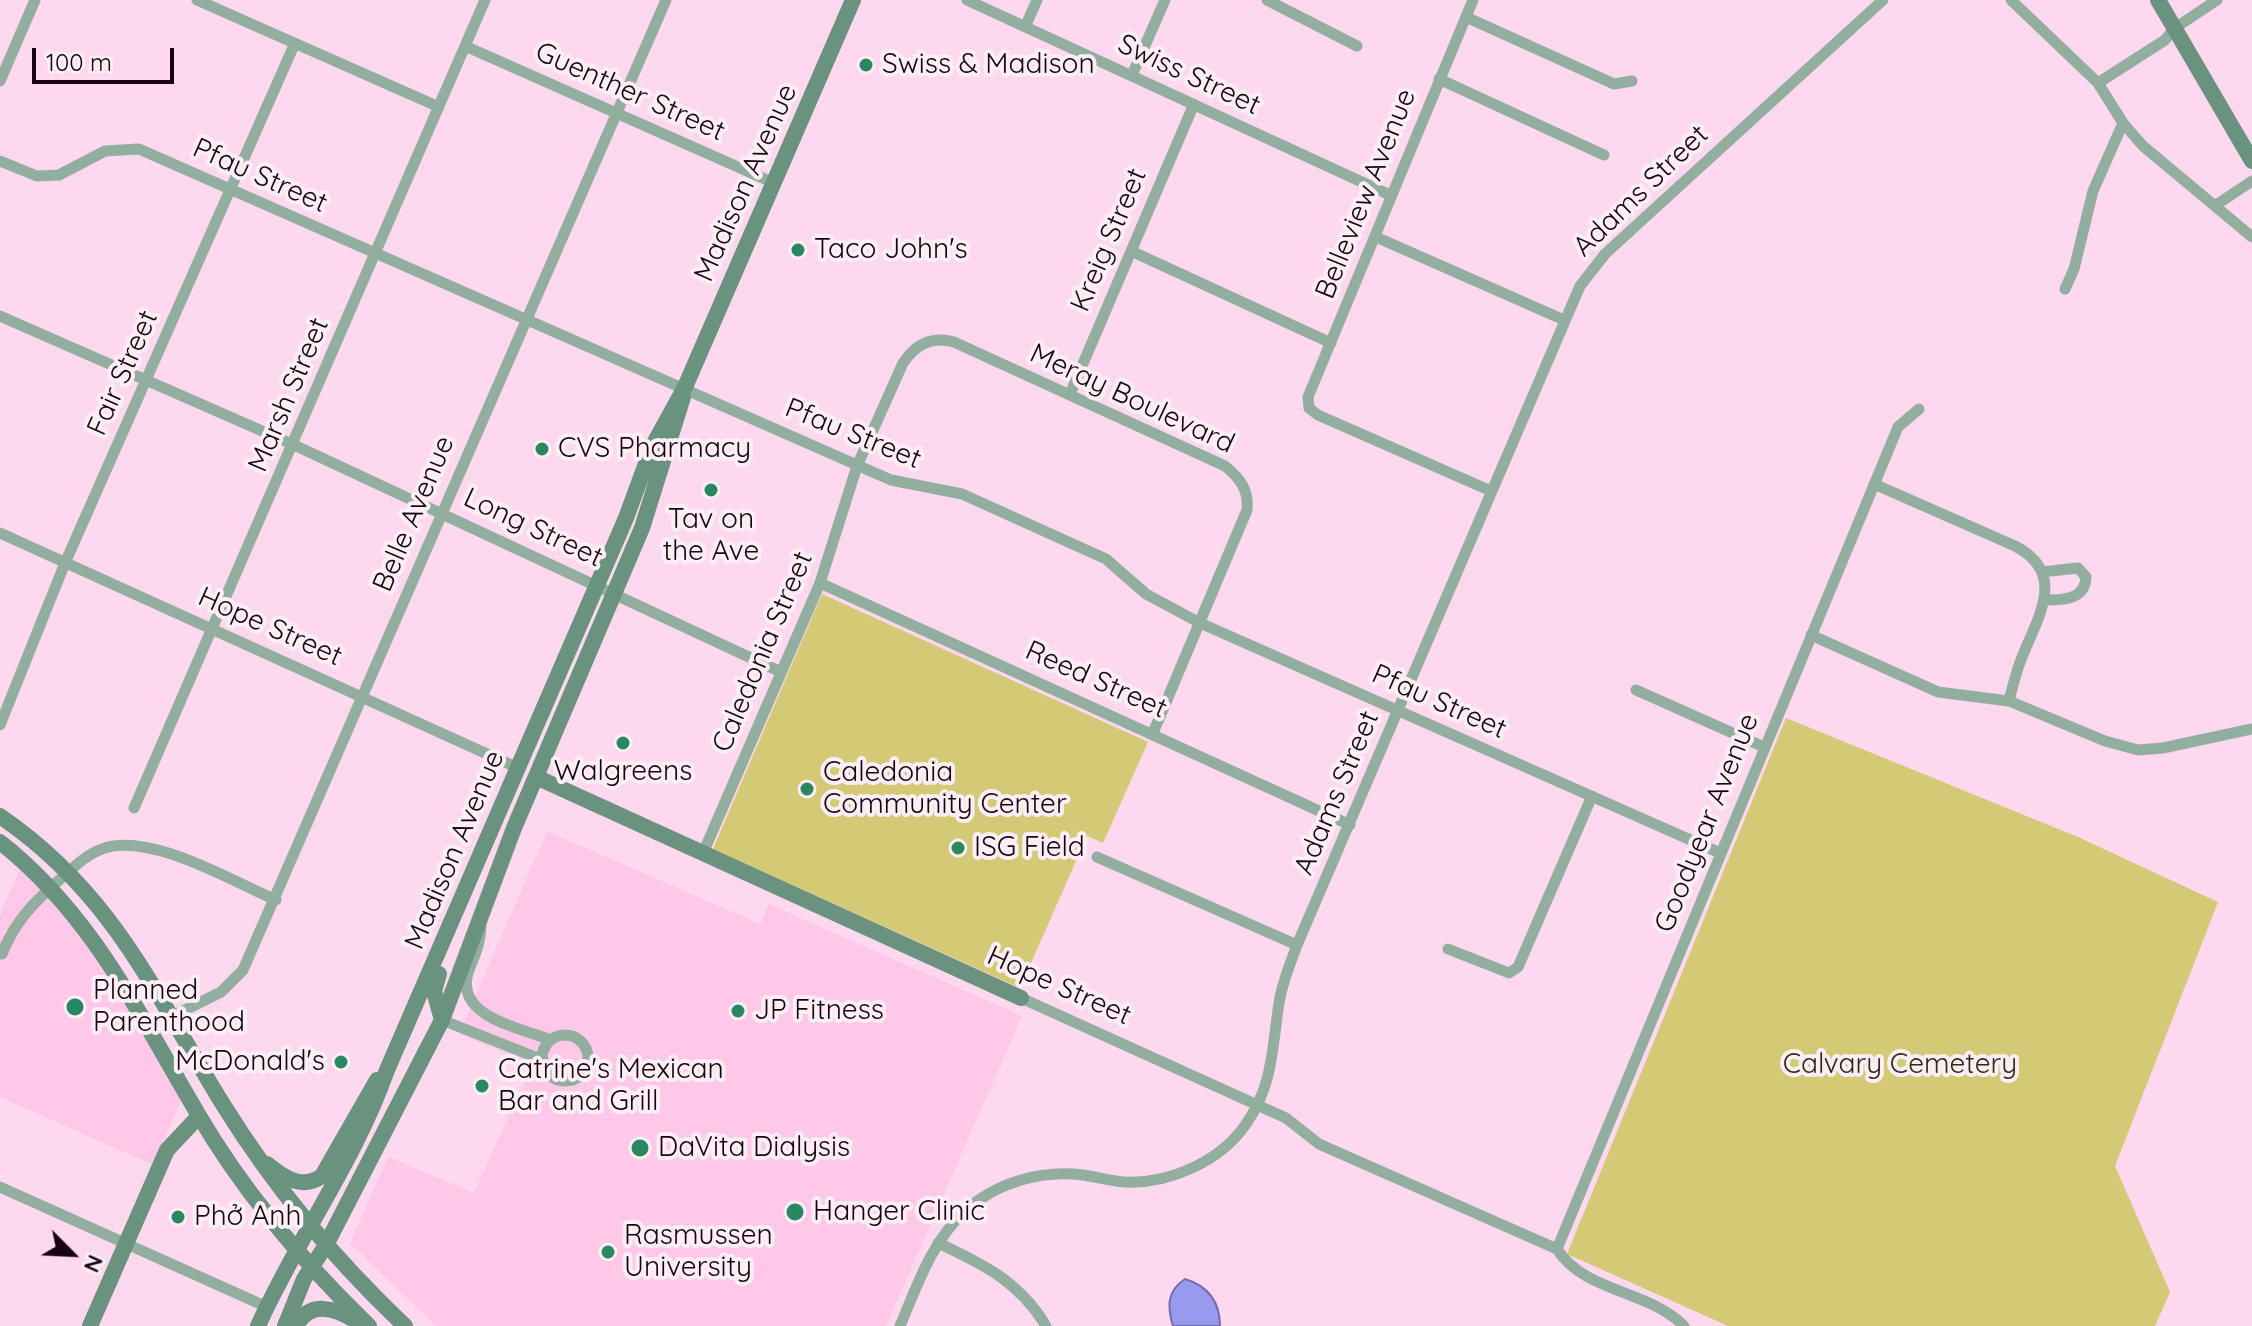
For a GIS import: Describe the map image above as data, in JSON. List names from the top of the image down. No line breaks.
{"streets":{"main road":["Madison Avenue","Hope Street"],"street":["Swiss Street","Guenther Street","Pfau Street","Adams Street","Belleview Avenue","Kreig Street","Fair Street","Marsh Street","Meray Boulevard","Belle Avenue","Long Street","Caledonia Street","Reed Street","Goodyear Avenue"]},"crossings":[["Swiss Street","Belleview Avenue"],["Swiss Street","Kreig Street"],["Guenther Street","Madison Avenue"],["Guenther Street","Marsh Street"],["Guenther Street","Belle Avenue"],["Pfau Street","Madison Avenue"],["Pfau Street","Adams Street"],["Pfau Street","Fair Street"],["Pfau Street","Marsh Street"],["Pfau Street","Meray Boulevard"],["Pfau Street","Belle Avenue"],["Pfau Street","Caledonia Street"],["Pfau Street","Goodyear Avenue"],["Madison Avenue","Long Street"],["Madison Avenue","Hope Street"],["Adams Street","Belleview Avenue"],["Adams Street","Hope Street"],["Adams Street","Reed Street"],["Kreig Street","Meray Boulevard"],["Fair Street","Long Street"],["Fair Street","Hope Street"],["Marsh Street","Long Street"],["Marsh Street","Hope Street"],["Meray Boulevard","Caledonia Street"],["Meray Boulevard","Reed Street"],["Belle Avenue","Long Street"],["Belle Avenue","Hope Street"],["Long Street","Caledonia Street"],["Hope Street","Caledonia Street"],["Hope Street","Goodyear Avenue"],["Caledonia Street","Reed Street"]],"parks":["Calvary Cemetery"],"places":["Swiss & Madison","Taco John's","CVS Pharmacy","Tav on the Ave","Walgreens","Caledonia Community Center","ISG Field","Planned Parenthood","JP Fitness","McDonald's","Catrine's Mexican Bar and Grill","DaVita Dialysis","Hanger Clinic","Phở Anh","Rasmussen University"],"scale_bar":"100 m","north":"bottom right"}
